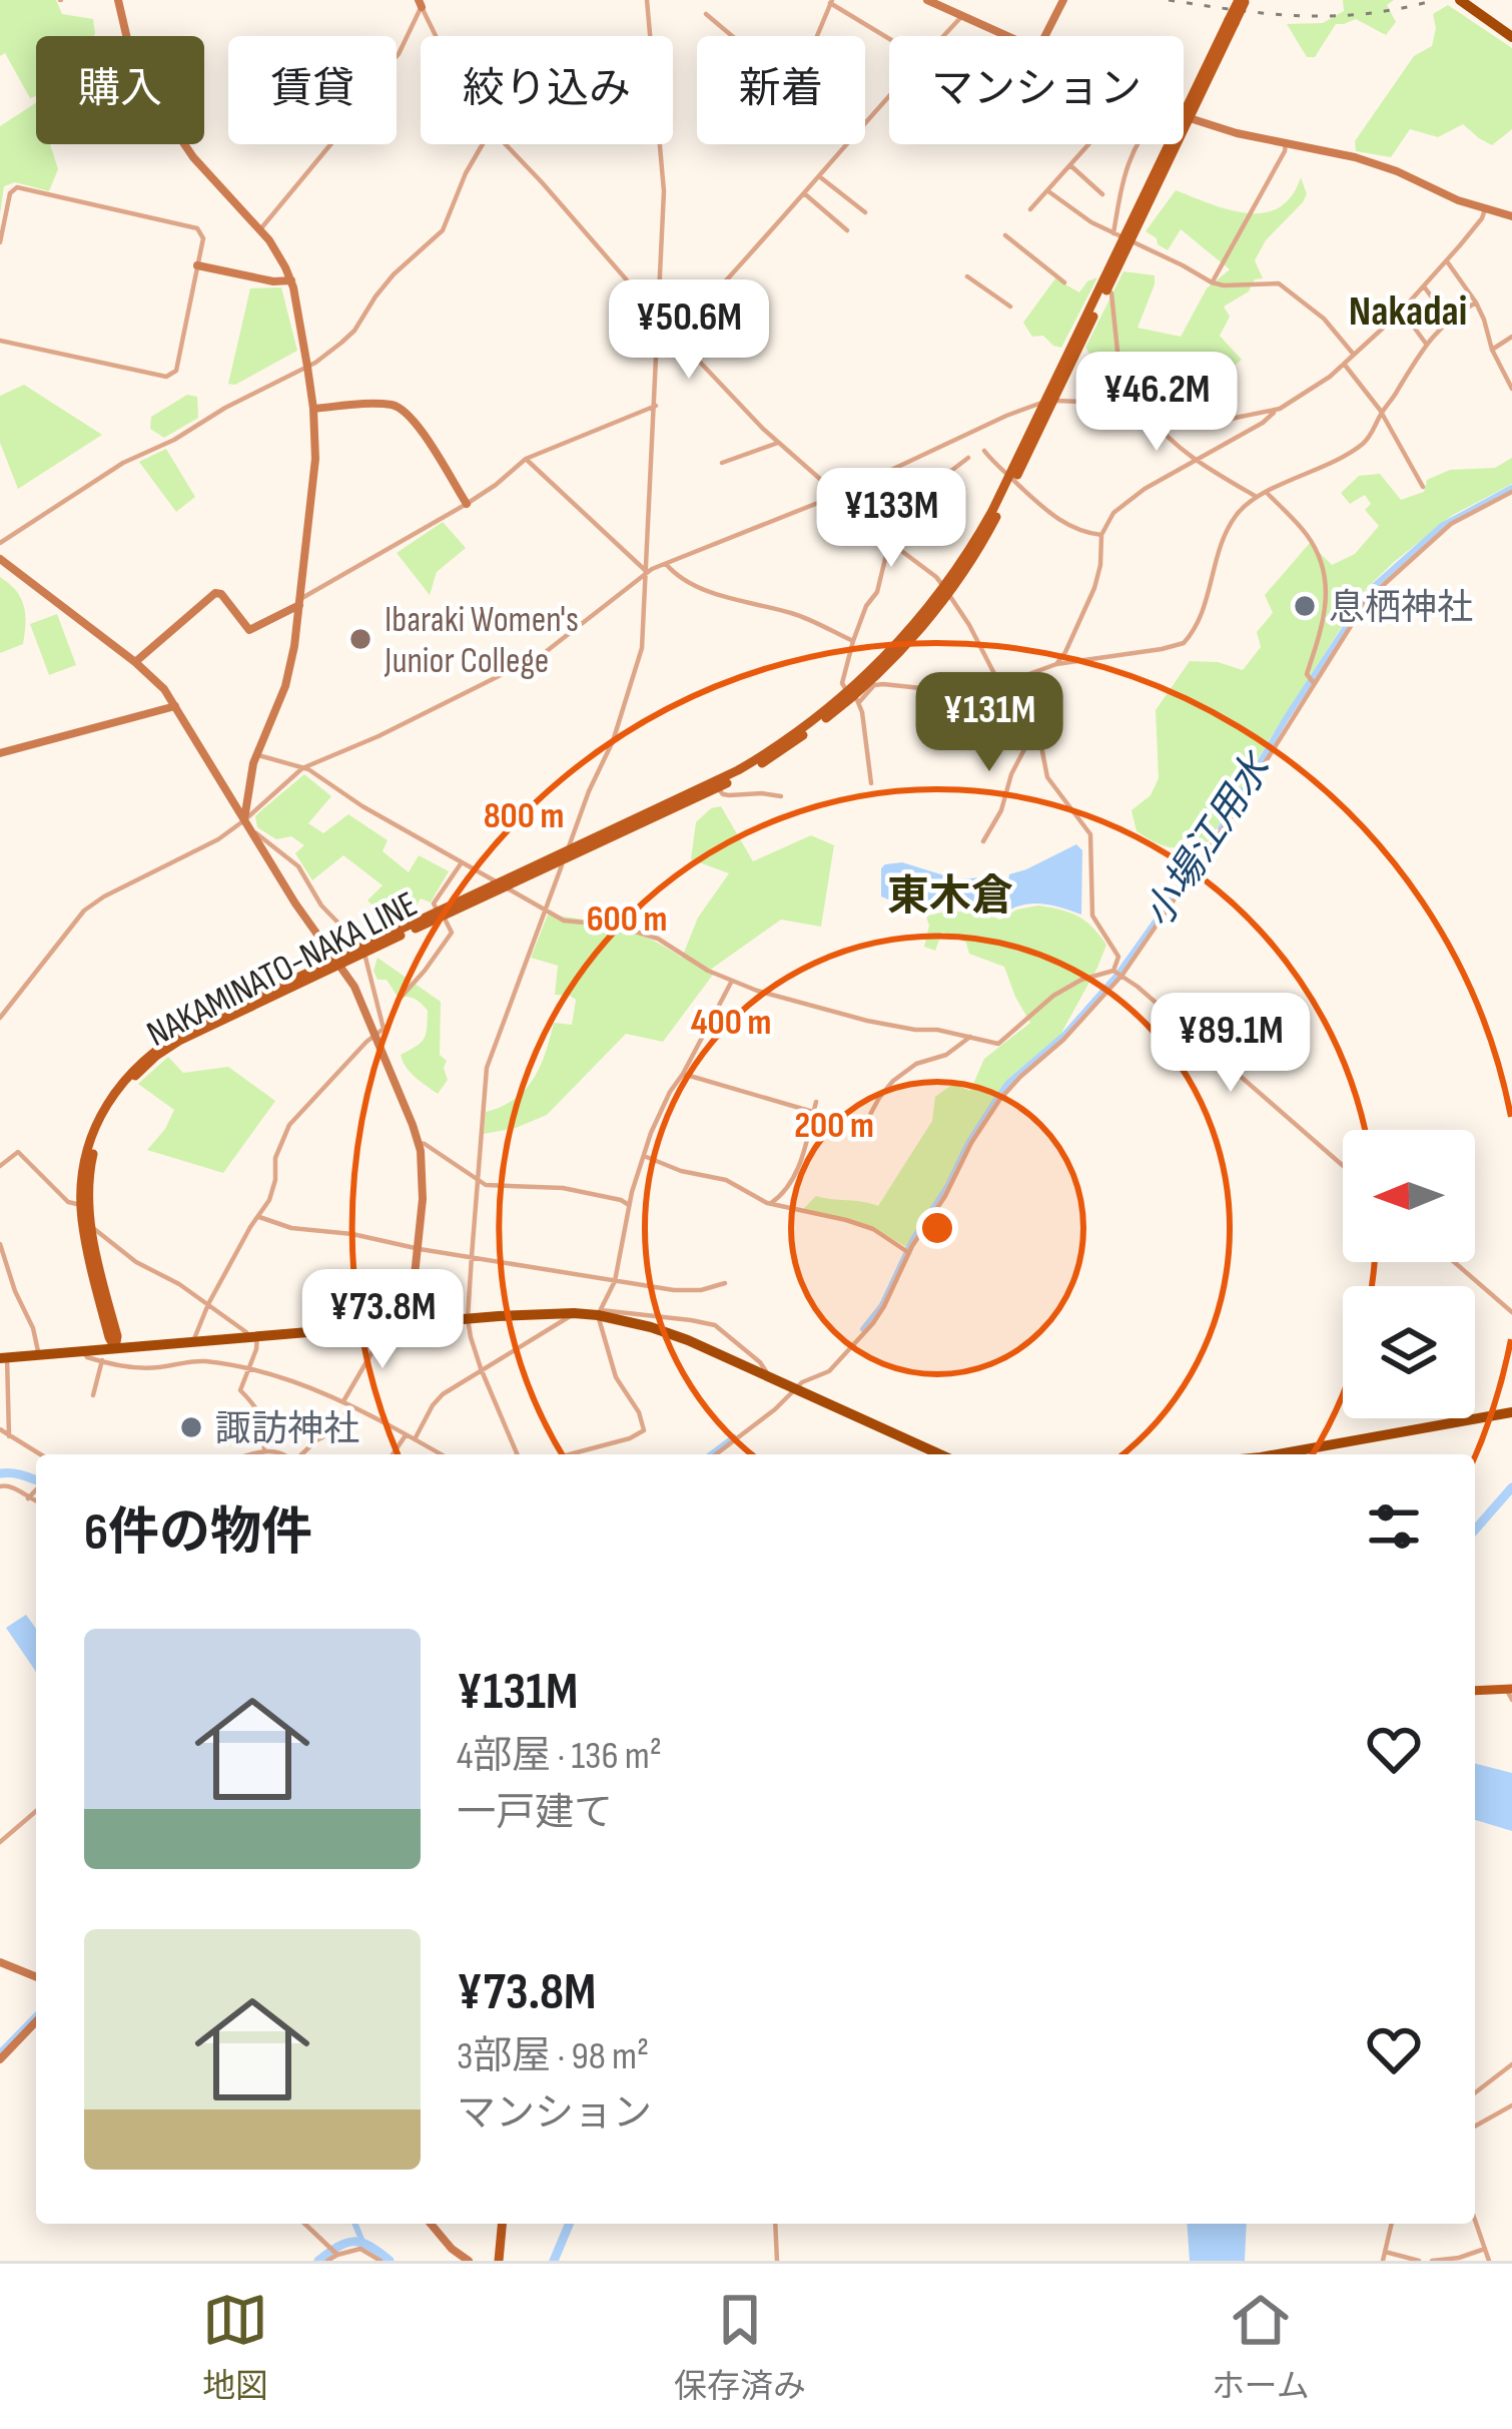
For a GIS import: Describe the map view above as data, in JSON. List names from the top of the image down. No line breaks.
{"streets":{"main road":["NAKAMINATO-NAKA LINE"]},"districts":["Nakadai","東木倉"],"water":["小場江用水"],"places":["息栖神社","Ibaraki Women's Junior College","諏訪神社"],"north":"left","page":{"chip":["購入","賃貸","絞り込み","新着","マンション"],"price":["¥50.6M","¥46.2M","¥133M","¥131M","¥89.1M","¥73.8M"],"heading":"6件の物件","list":[{"name":"¥131M","note":"4部屋 · 136 m² · 一戸建て"},{"name":"¥73.8M","note":"3部屋 · 98 m² · マンション"}],"tabs":["地図","保存済み","ホーム"]},"rings":["800 m","600 m","400 m","200 m"]}
